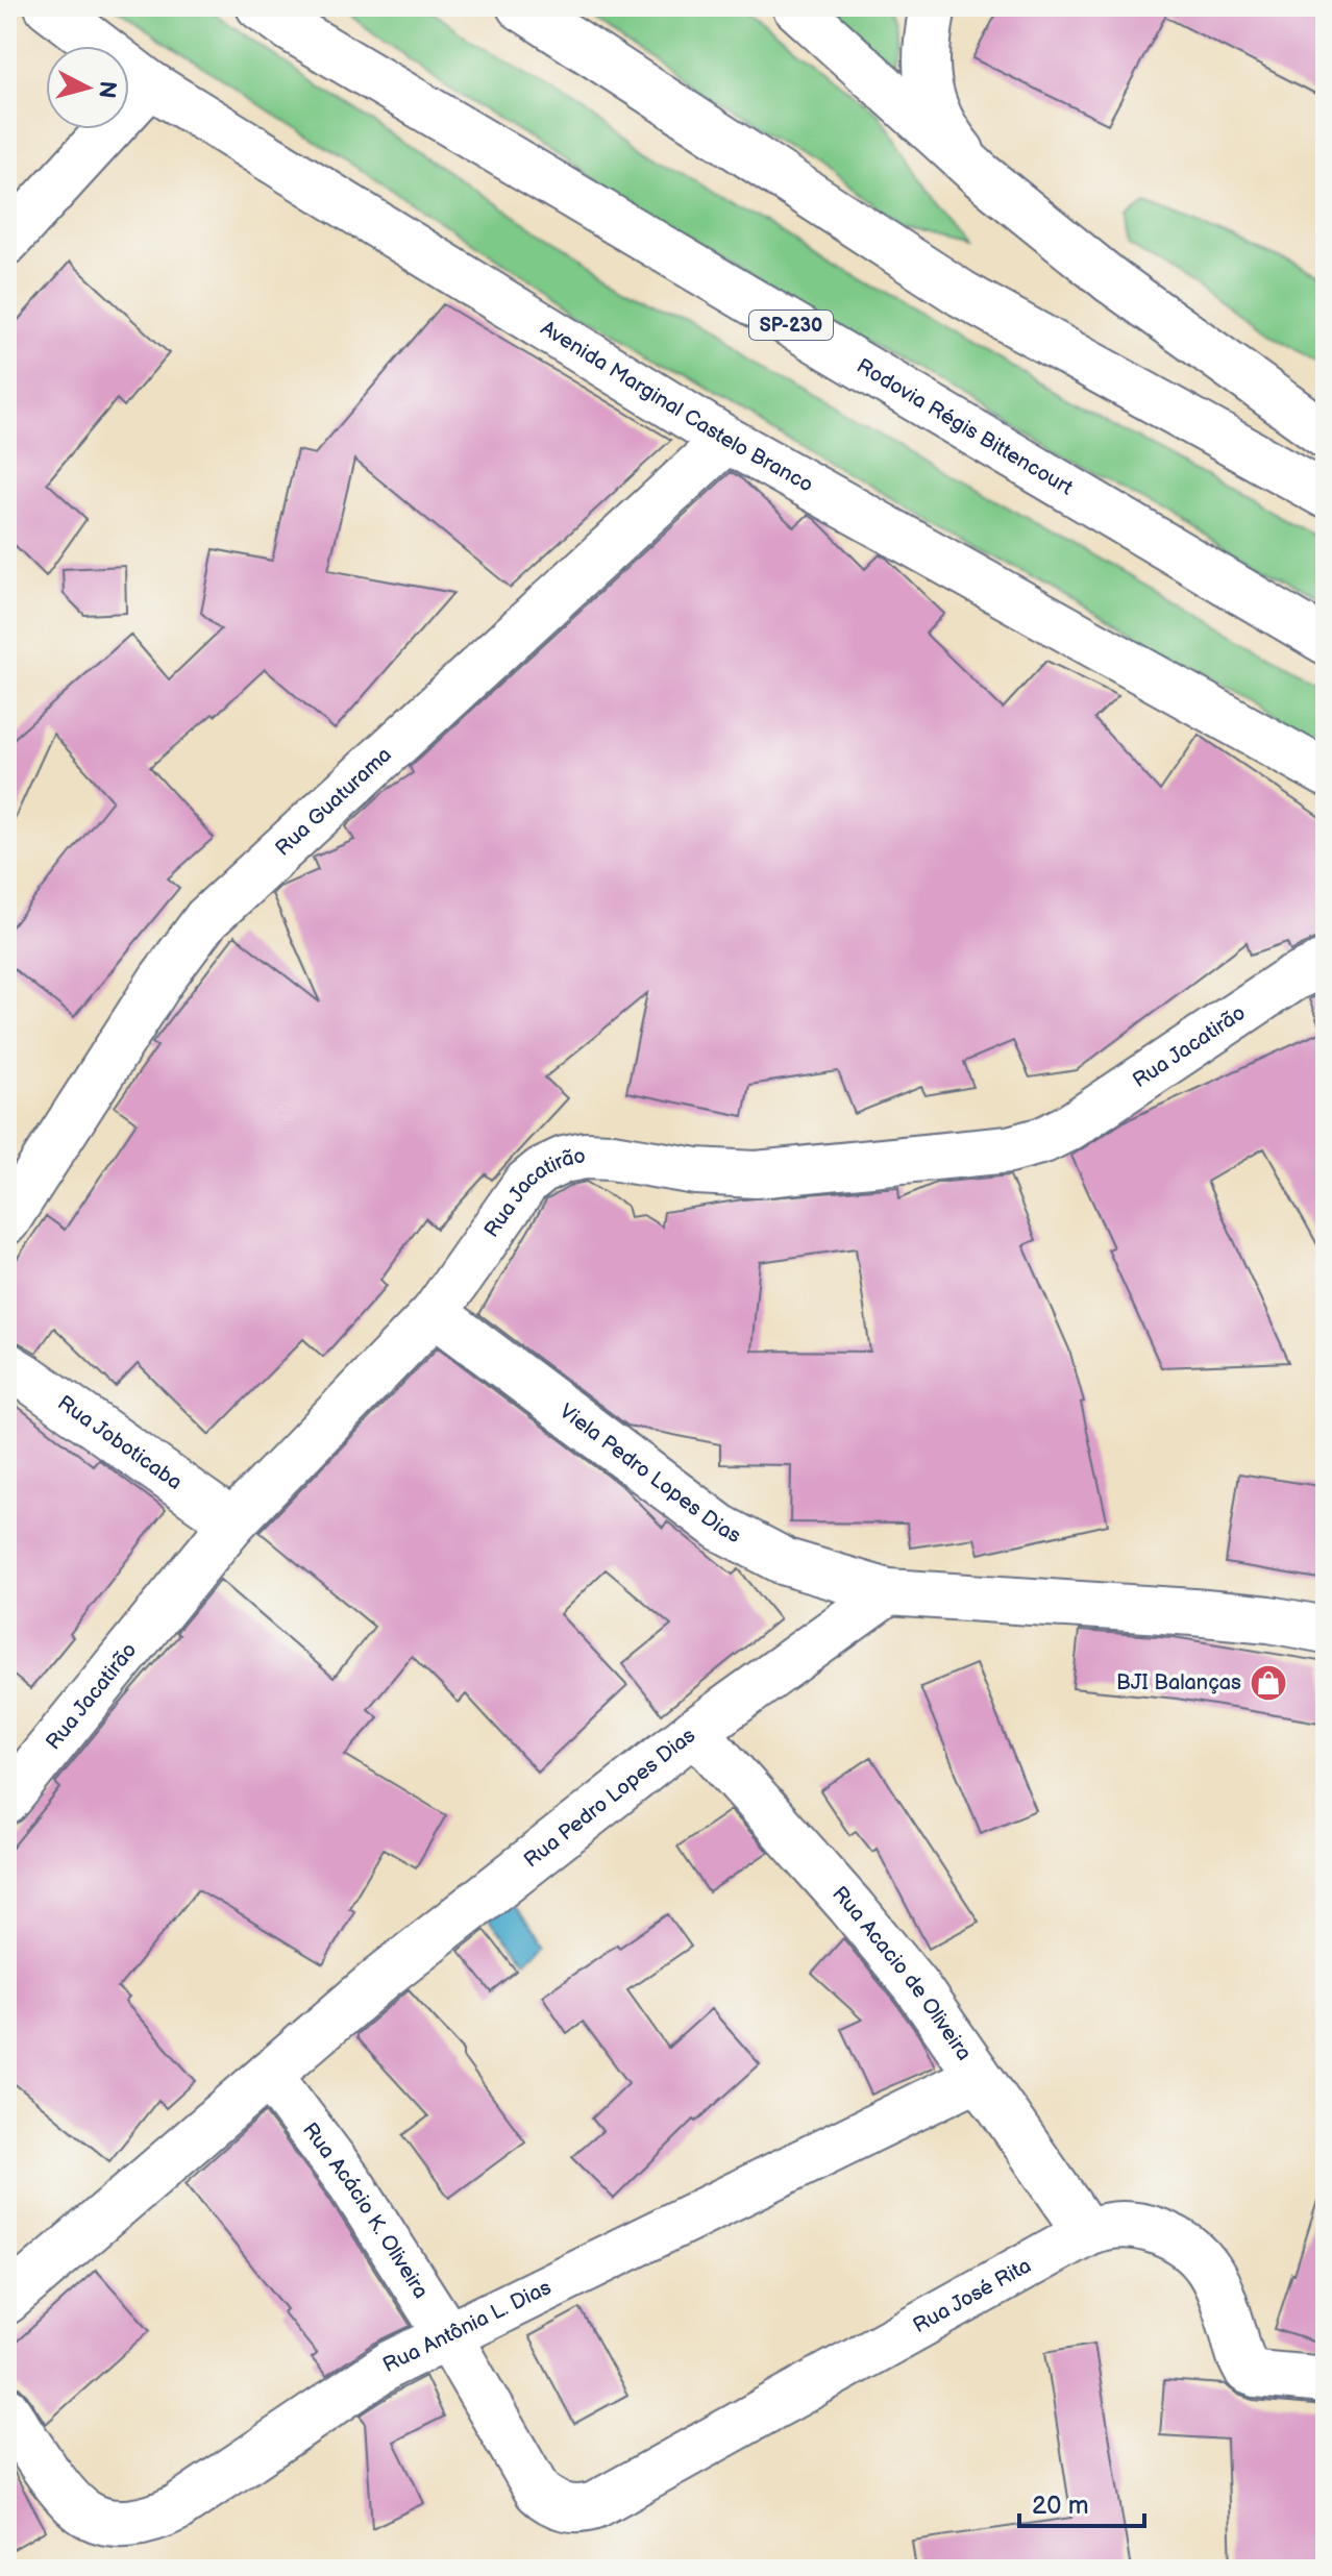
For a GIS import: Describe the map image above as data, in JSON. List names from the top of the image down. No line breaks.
{"streets":{"main road":["SP-230","Avenida Marginal Castelo Branco","Rodovia Régis Bittencourt","Rua Guaturama","Rua Jacatirão","Rua Joboticaba","Viela Pedro Lopes Dias","Rua Pedro Lopes Dias","Rua Acacio de Oliveira","Rua Acácio K. Oliveira","Rua José Rita","Rua Antônia L. Dias"]},"crossings":[["Avenida Marginal Castelo Branco","Rua Guaturama"],["Rua Jacatirão","Rua Joboticaba"],["Rua Jacatirão","Viela Pedro Lopes Dias"],["Viela Pedro Lopes Dias","Rua Pedro Lopes Dias"],["Rua Pedro Lopes Dias","Rua Acacio de Oliveira"],["Rua Pedro Lopes Dias","Rua Acácio K. Oliveira"],["Rua Acacio de Oliveira","Rua José Rita"],["Rua Acacio de Oliveira","Rua Antônia L. Dias"],["Rua Acácio K. Oliveira","Rua José Rita"],["Rua Acácio K. Oliveira","Rua Antônia L. Dias"]],"places":{"shop":["BJI Balanças"]},"scale_bar":"20 m","north":"right"}
